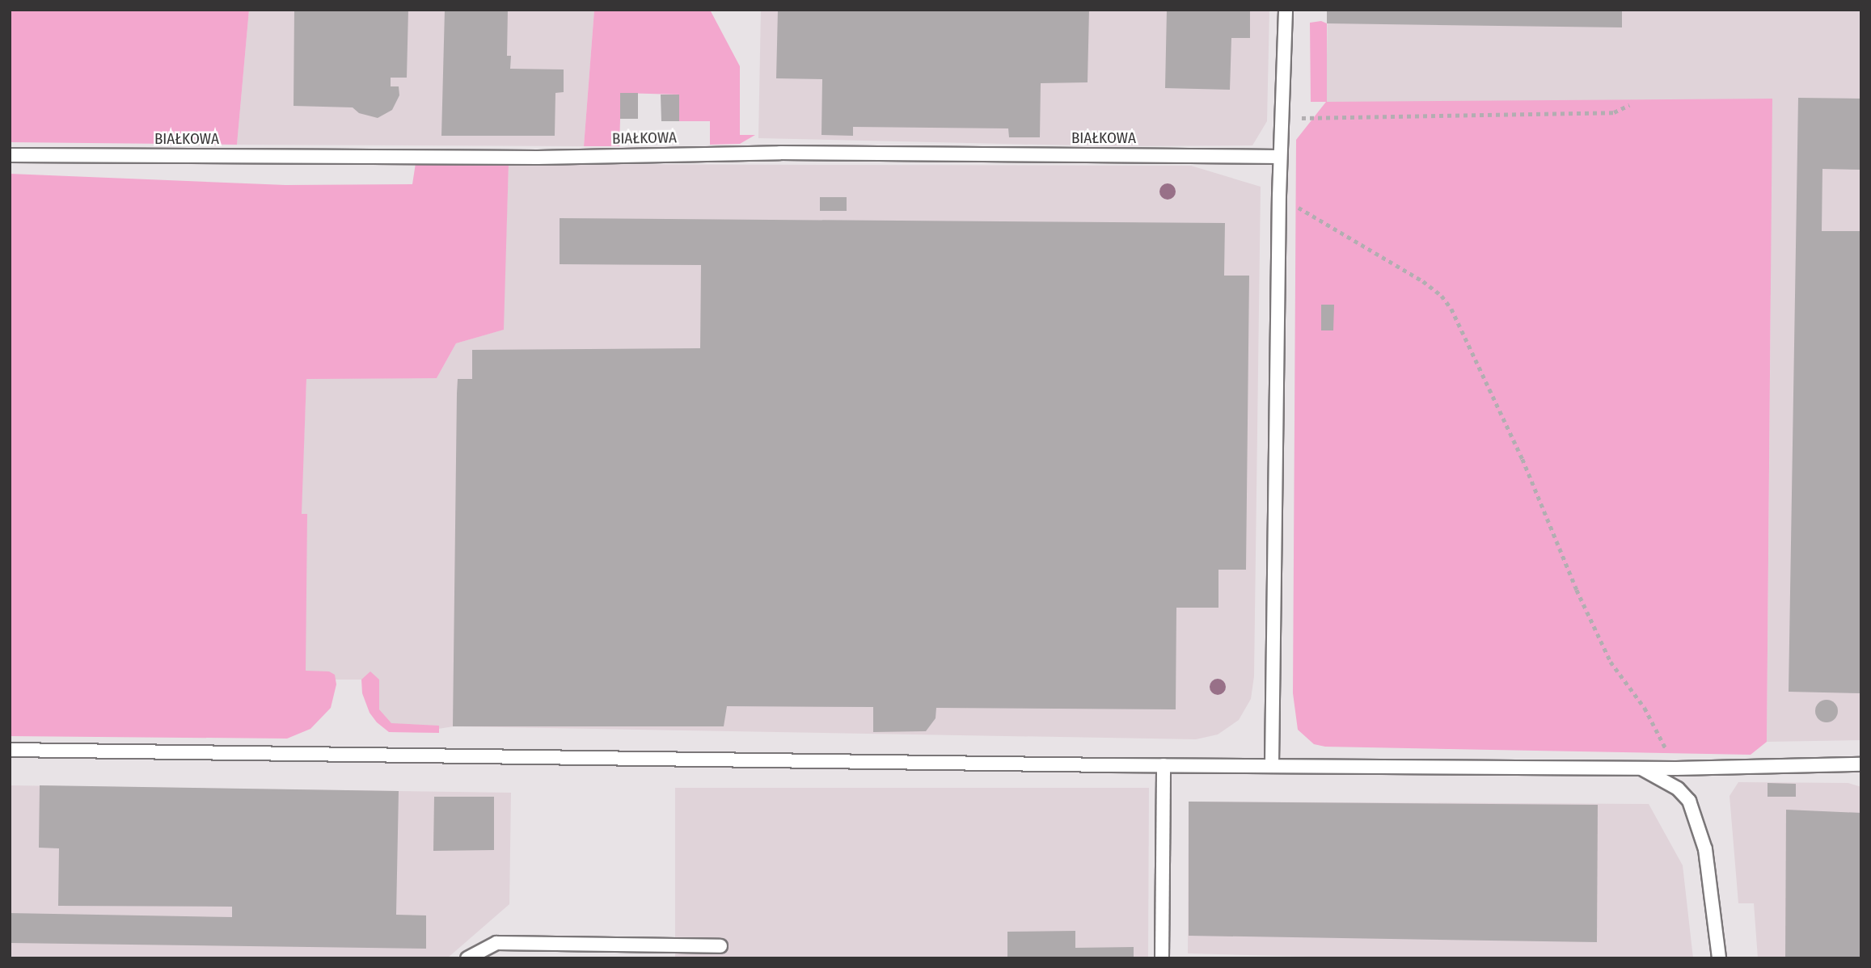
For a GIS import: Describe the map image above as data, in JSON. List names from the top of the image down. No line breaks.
{"streets":{"lane":["BIAŁKOWA"]}}
